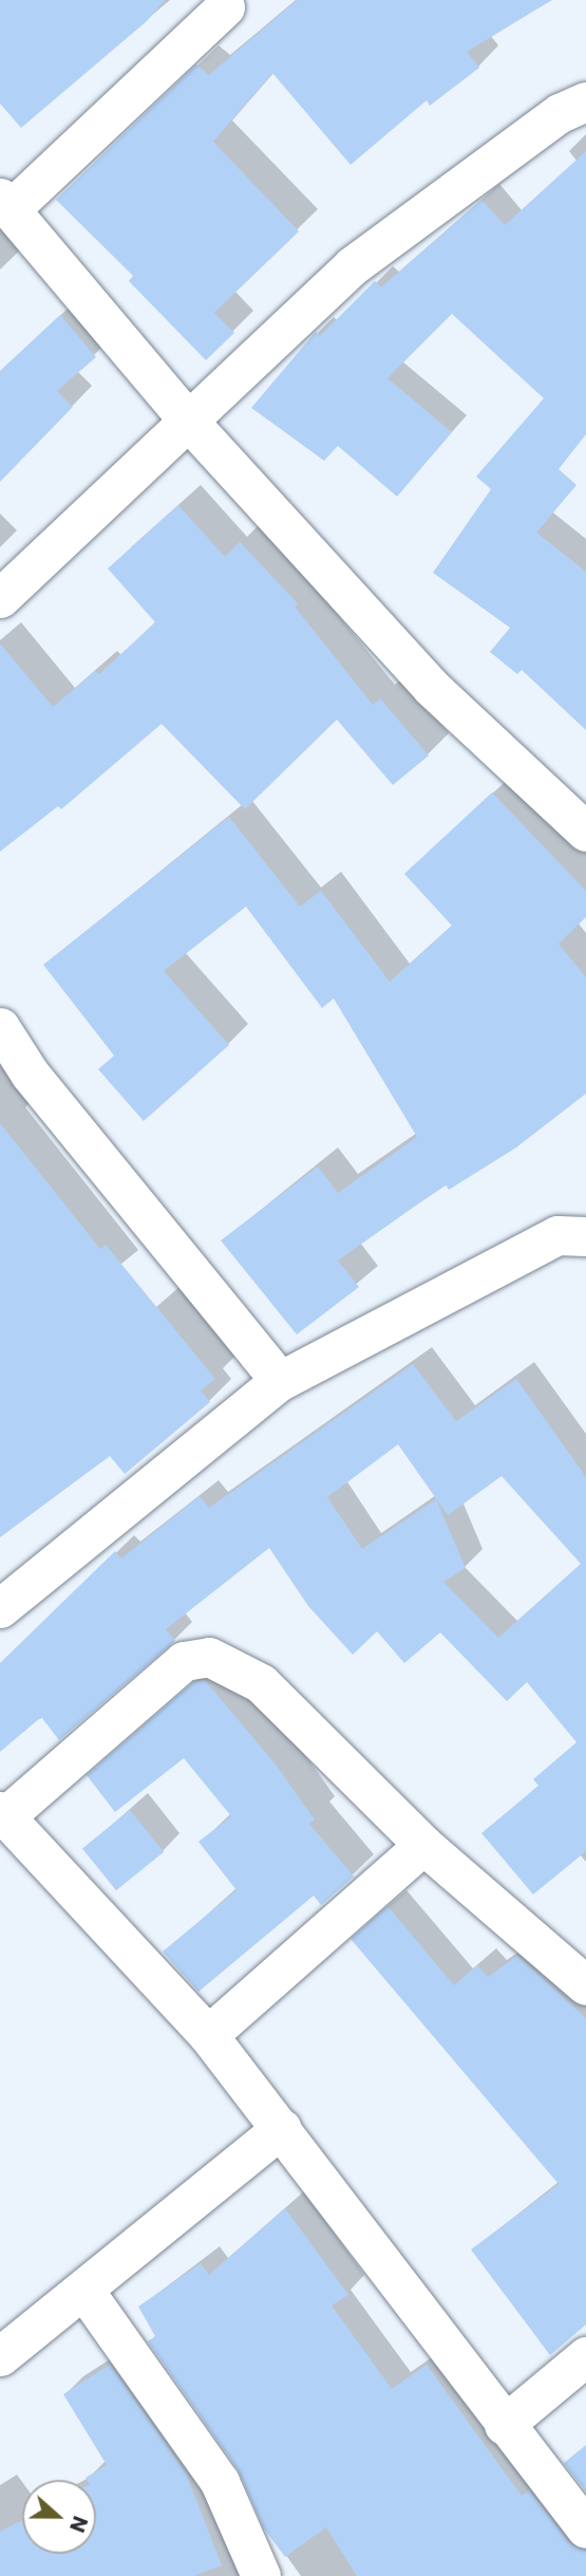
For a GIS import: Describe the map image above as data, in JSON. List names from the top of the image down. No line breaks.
{"north":"right"}
